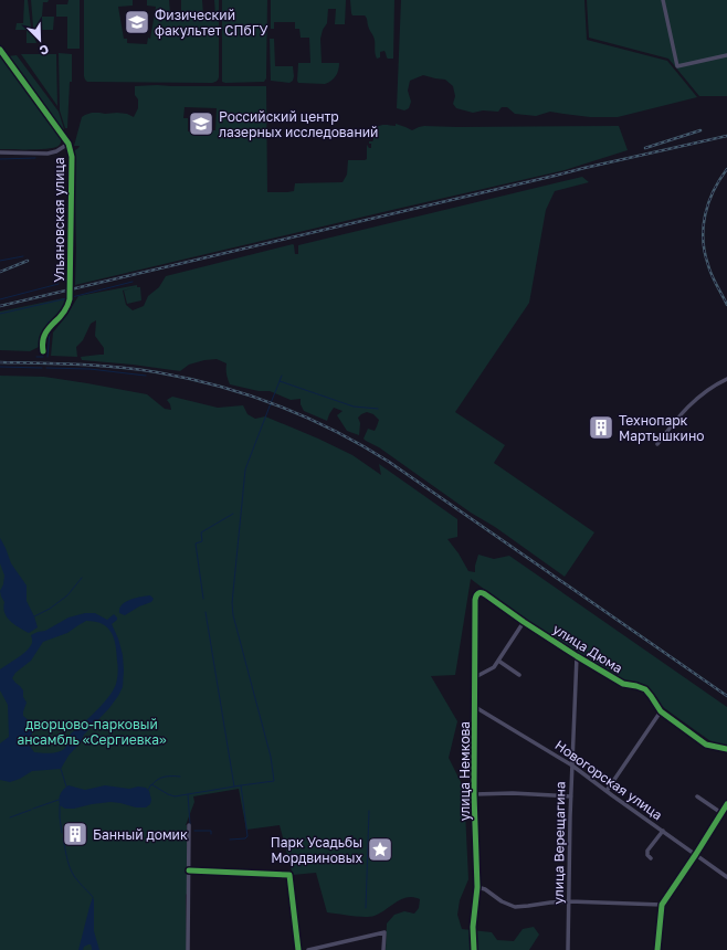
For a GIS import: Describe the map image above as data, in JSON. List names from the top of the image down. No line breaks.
{"streets":{"street":["Ульяновская улица","улица Дюма","улица Немкова","Новогорская улица","улица Верещагина"]},"crossings":[["улица Дюма","улица Немкова"],["улица Дюма","улица Верещагина"],["улица Немкова","Новогорская улица"],["Новогорская улица","улица Верещагина"]],"parks":["дворцово-парковый ансамбль «Сергиевка»"],"places":{"school or university":["Физический факультет СПбГУ","Российский центр лазерных исследований"],"building":["Технопарк Мартышкино","Банный домик"],"place":["Парк Усадьбы Мордвиновых"]},"north":"bottom right"}
